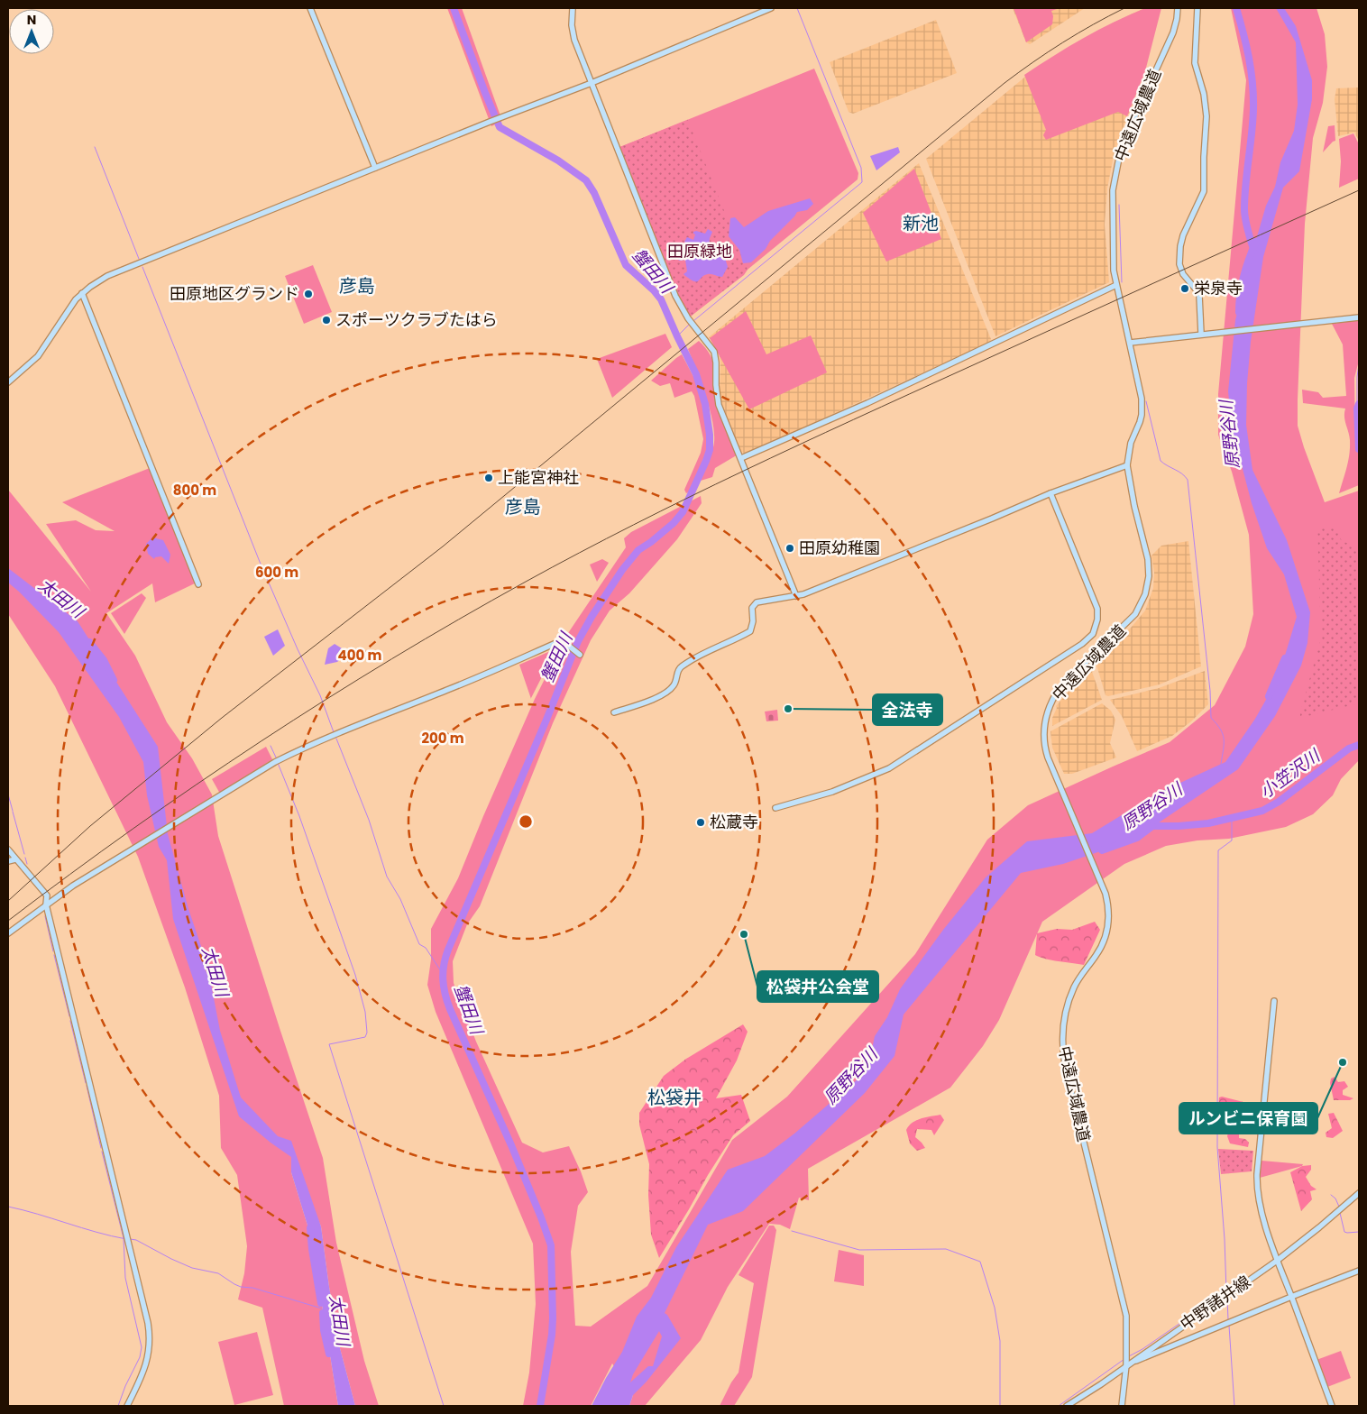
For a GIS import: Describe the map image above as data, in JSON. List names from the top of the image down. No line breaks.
{"streets":{"street":["中遠広域農道","中野諸井線"]},"crossings":[["中遠広域農道","中野諸井線"]],"districts":["新池","彦島","彦島","松袋井"],"water":["蟹田川","原野谷川","太田川","小笠沢川"],"parks":["田原緑地"],"places":["栄泉寺","田原地区グランド","スポーツクラブたはら","上能宮神社","田原幼稚園","全法寺","松蔵寺","松袋井公会堂","ルンビニ保育園"],"north":"top","rings":["800 m","600 m","400 m","200 m"]}
